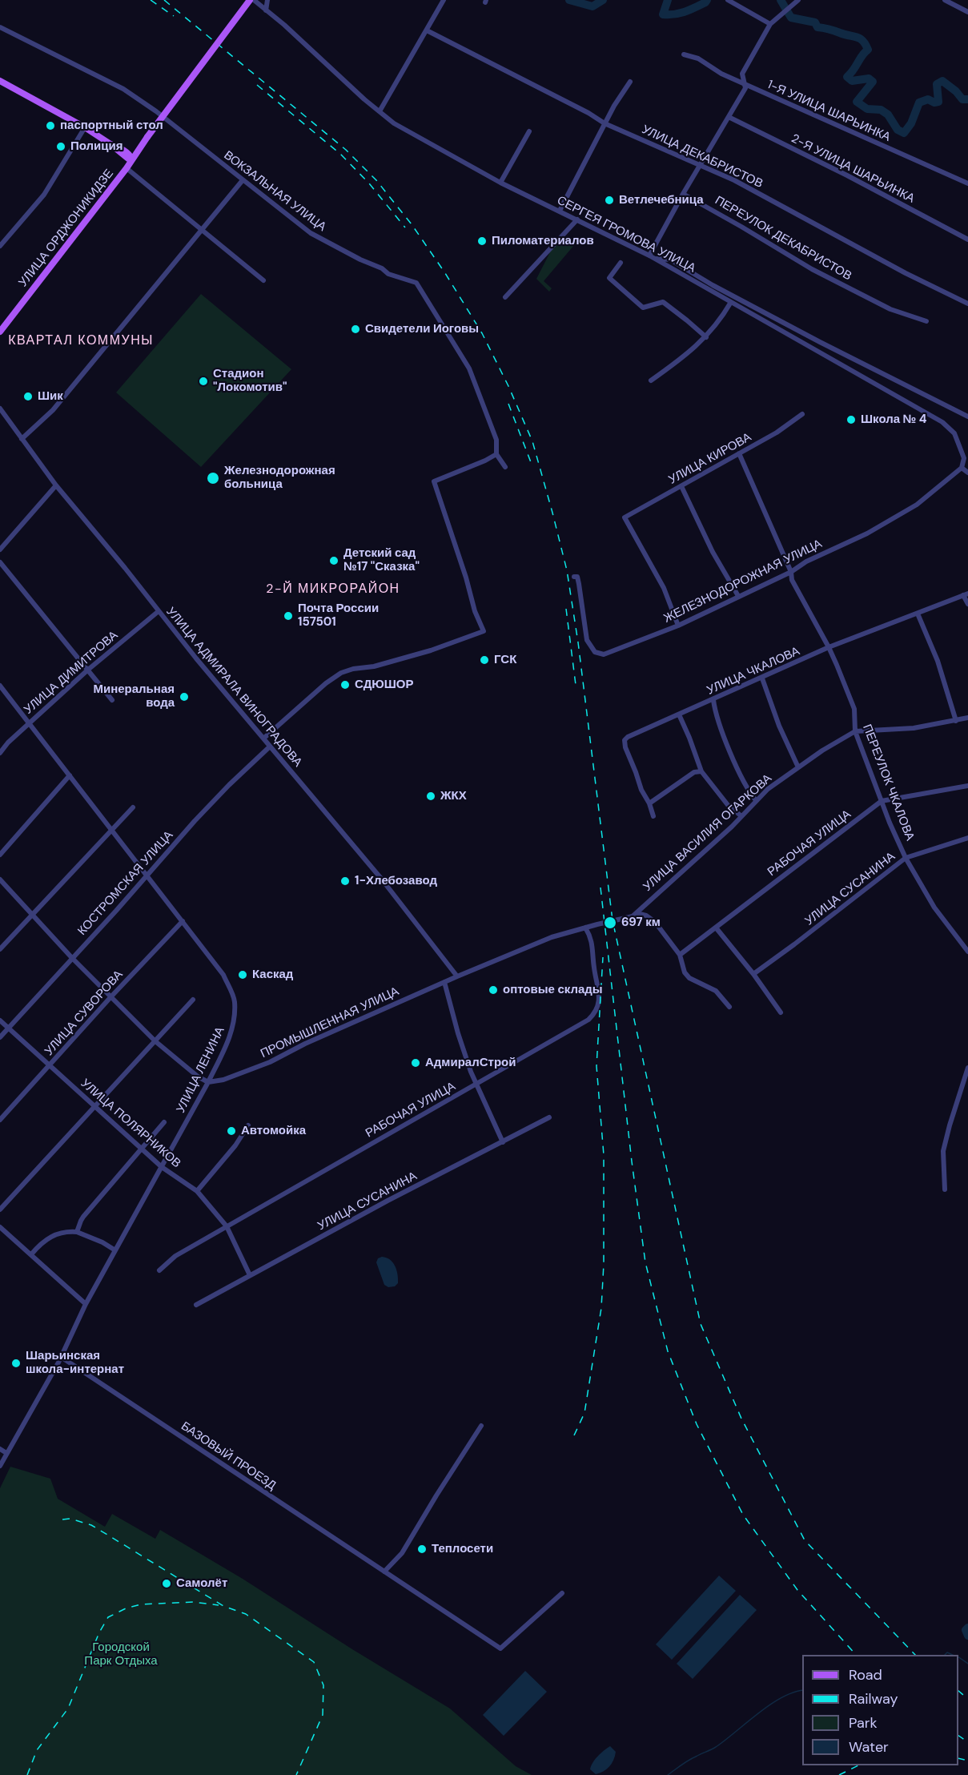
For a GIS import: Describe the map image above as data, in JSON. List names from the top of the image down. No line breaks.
{"streets":{"main road":["УЛИЦА ОРДЖОНИКИДЗЕ"],"street":["1-Я УЛИЦА ШАРЬИНКА","УЛИЦА ДЕКАБРИСТОВ","2-Я УЛИЦА ШАРЬИНКА","ВОКЗАЛЬНАЯ УЛИЦА","СЕРГЕЯ ГРОМОВА УЛИЦА","ПЕРЕУЛОК ДЕКАБРИСТОВ","УЛИЦА КИРОВА","ЖЕЛЕЗНОДОРОЖНАЯ УЛИЦА","УЛИЦА ЧКАЛОВА","УЛИЦА ДИМИТРОВА","УЛИЦА АДМИРАЛА ВИНОГРАДОВА","ПЕРЕУЛОК ЧКАЛОВА","УЛИЦА ВАСИЛИЯ ОГАРКОВА","РАБОЧАЯ УЛИЦА","КОСТРОМСКАЯ УЛИЦА","УЛИЦА СУСАНИНА","УЛИЦА СУВОРОВА","ПРОМЫШЛЕННАЯ УЛИЦА","УЛИЦА ЛЕНИНА","УЛИЦА ПОЛЯРНИКОВ","БАЗОВЫЙ ПРОЕЗД"]},"crossings":[["СЕРГЕЯ ГРОМОВА УЛИЦА","ЖЕЛЕЗНОДОРОЖНАЯ УЛИЦА"],["УЛИЦА КИРОВА","ЖЕЛЕЗНОДОРОЖНАЯ УЛИЦА"],["УЛИЦА КИРОВА","ПЕРЕУЛОК ЧКАЛОВА"],["ЖЕЛЕЗНОДОРОЖНАЯ УЛИЦА","ПЕРЕУЛОК ЧКАЛОВА"],["УЛИЦА ЧКАЛОВА","ПЕРЕУЛОК ЧКАЛОВА"],["УЛИЦА ДИМИТРОВА","УЛИЦА АДМИРАЛА ВИНОГРАДОВА"],["УЛИЦА ДИМИТРОВА","УЛИЦА ЛЕНИНА"],["УЛИЦА АДМИРАЛА ВИНОГРАДОВА","КОСТРОМСКАЯ УЛИЦА"],["УЛИЦА АДМИРАЛА ВИНОГРАДОВА","ПРОМЫШЛЕННАЯ УЛИЦА"],["ПЕРЕУЛОК ЧКАЛОВА","УЛИЦА ВАСИЛИЯ ОГАРКОВА"],["ПЕРЕУЛОК ЧКАЛОВА","РАБОЧАЯ УЛИЦА"],["ПЕРЕУЛОК ЧКАЛОВА","УЛИЦА СУСАНИНА"],["УЛИЦА ВАСИЛИЯ ОГАРКОВА","РАБОЧАЯ УЛИЦА"],["УЛИЦА ВАСИЛИЯ ОГАРКОВА","ПРОМЫШЛЕННАЯ УЛИЦА"],["РАБОЧАЯ УЛИЦА","ПРОМЫШЛЕННАЯ УЛИЦА"],["РАБОЧАЯ УЛИЦА","УЛИЦА ПОЛЯРНИКОВ"],["КОСТРОМСКАЯ УЛИЦА","УЛИЦА ЛЕНИНА"],["КОСТРОМСКАЯ УЛИЦА","УЛИЦА ПОЛЯРНИКОВ"],["УЛИЦА СУСАНИНА","УЛИЦА ПОЛЯРНИКОВ"],["УЛИЦА СУВОРОВА","УЛИЦА ЛЕНИНА"],["УЛИЦА СУВОРОВА","УЛИЦА ПОЛЯРНИКОВ"],["ПРОМЫШЛЕННАЯ УЛИЦА","УЛИЦА ЛЕНИНА"],["УЛИЦА ЛЕНИНА","УЛИЦА ПОЛЯРНИКОВ"],["УЛИЦА ЛЕНИНА","БАЗОВЫЙ ПРОЕЗД"]],"districts":["КВАРТАЛ КОММУНЫ","2-Й МИКРОРАЙОН"],"parks":["Городской Парк Отдыха"],"places":["паспортный стол","Полиция","Ветлечебница","Пиломатериалов","Свидетели Иоговы","Стадион \"Локомотив\"","Шик","Школа № 4","Железнодорожная больница","Детский сад №17 \"Сказка\"","Почта России 157501","ГСК","СДЮШОР","Минеральная вода","ЖКХ","1-Хлебозавод","697 км","Каскад","оптовые склады","АдмиралСтрой","Автомойка","Шарьинская школа-интернат","Теплосети","Самолёт"],"legend":["Road","Railway","Park","Water"]}
